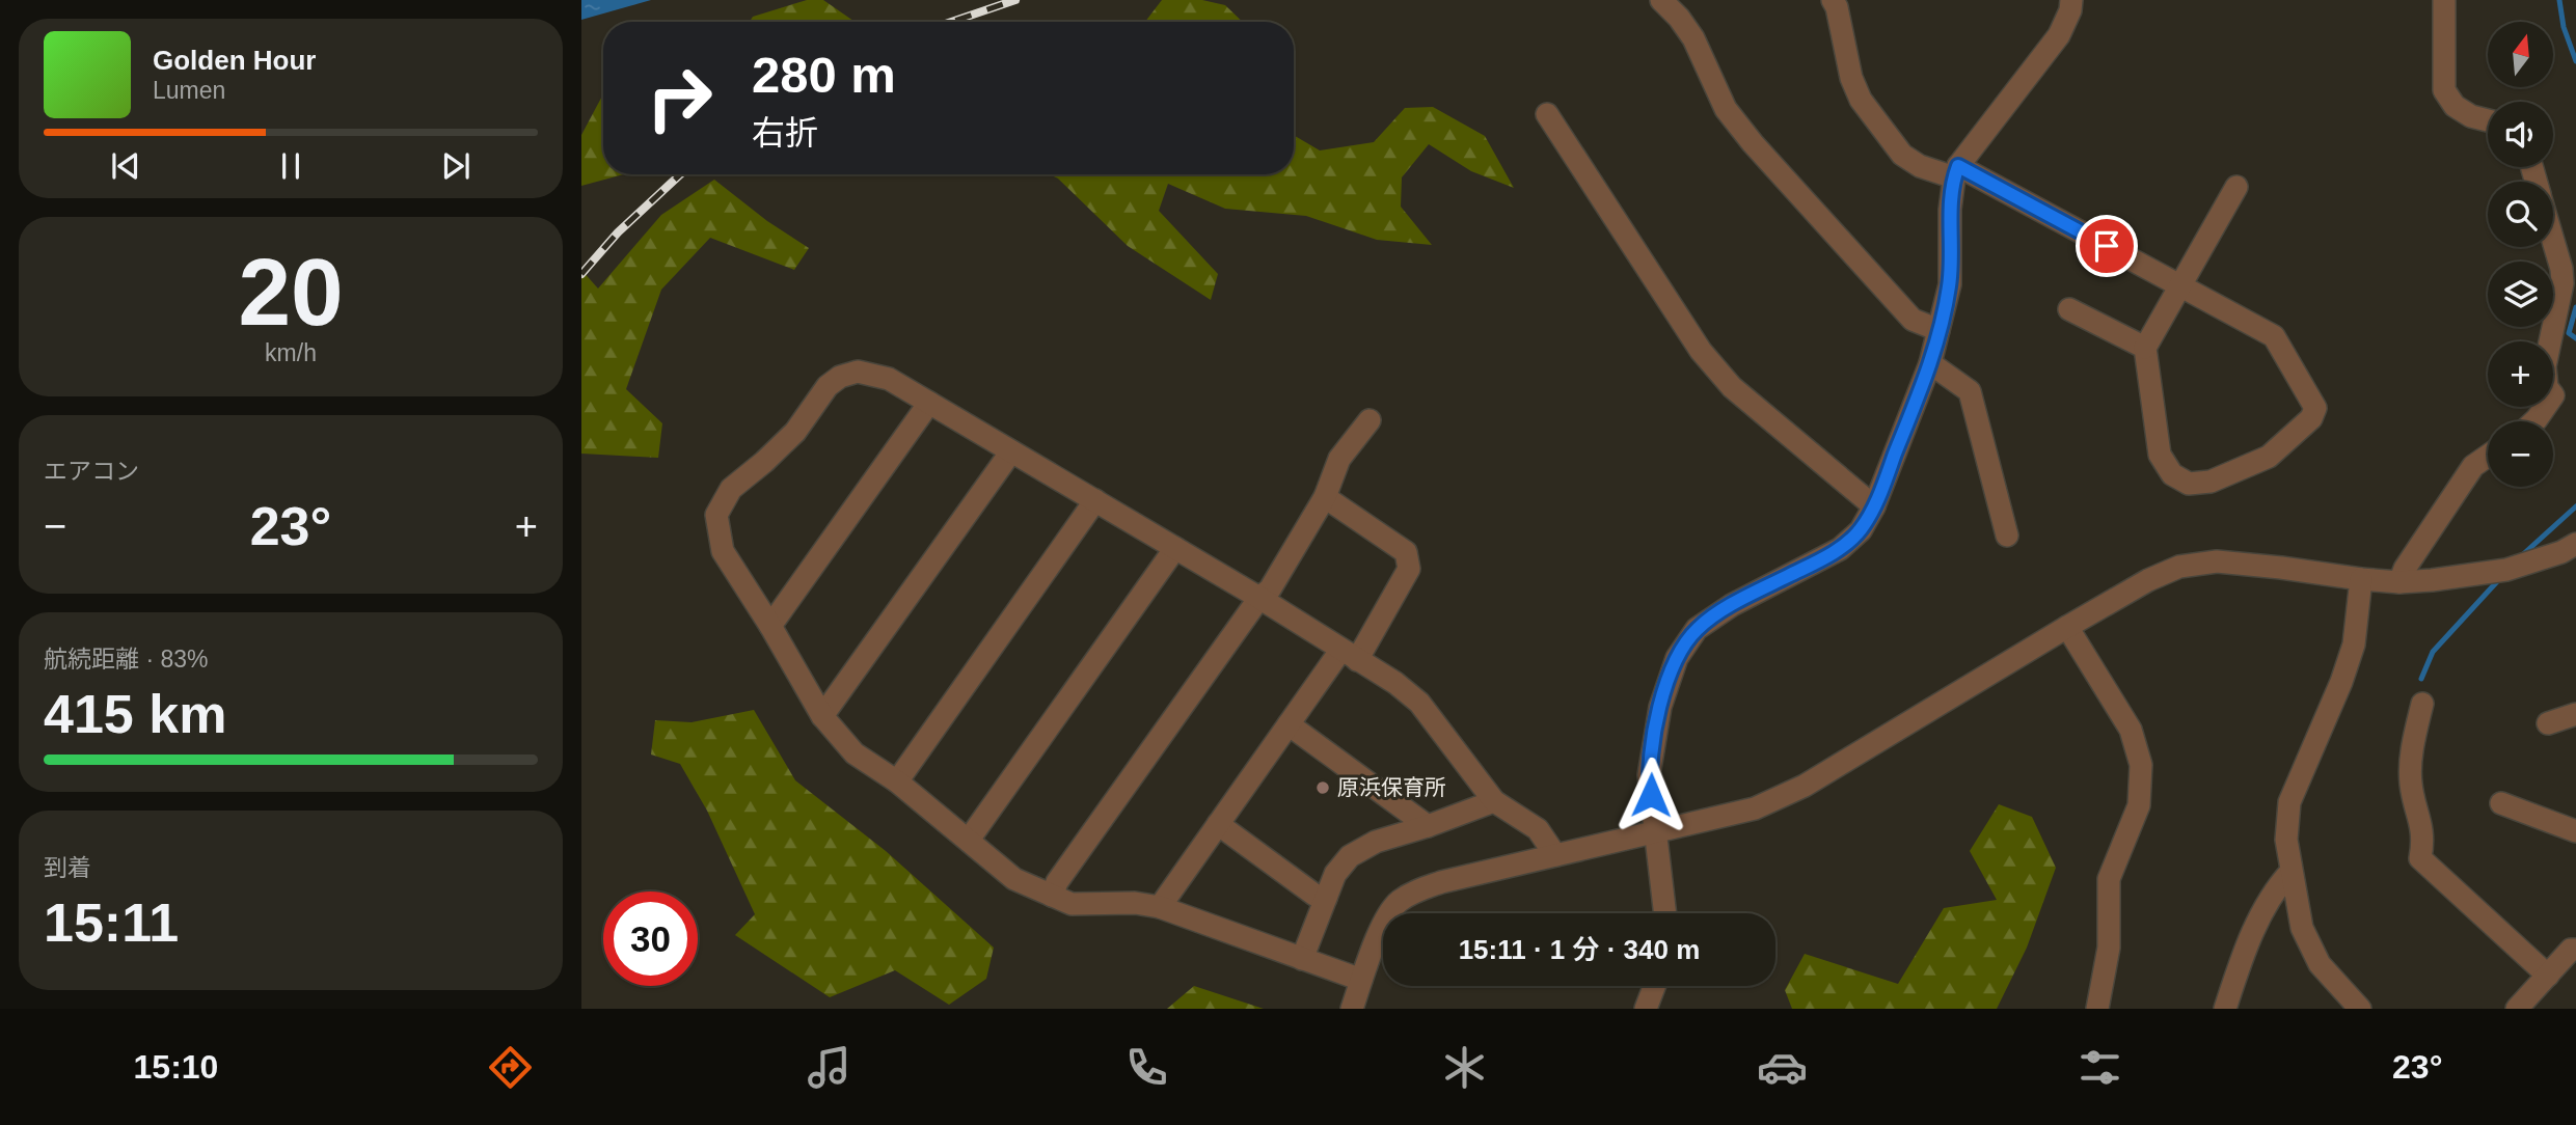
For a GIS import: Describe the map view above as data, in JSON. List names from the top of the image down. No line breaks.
{"places":["原浜保育所"],"north":"top","page":{"map_buttons":["+","−"],"turn":["280 m","右折"],"song":["Golden Hour","Lumen"],"tile":[["20","km/h"],"エアコン",["航続距離 · 83%","415 km"],["到着","15:11"]],"heat":["−","23°","+"],"limit":"30","trip":"15:11 · 1 分 · 340 m","tabs":["15:10","23°"]}}
